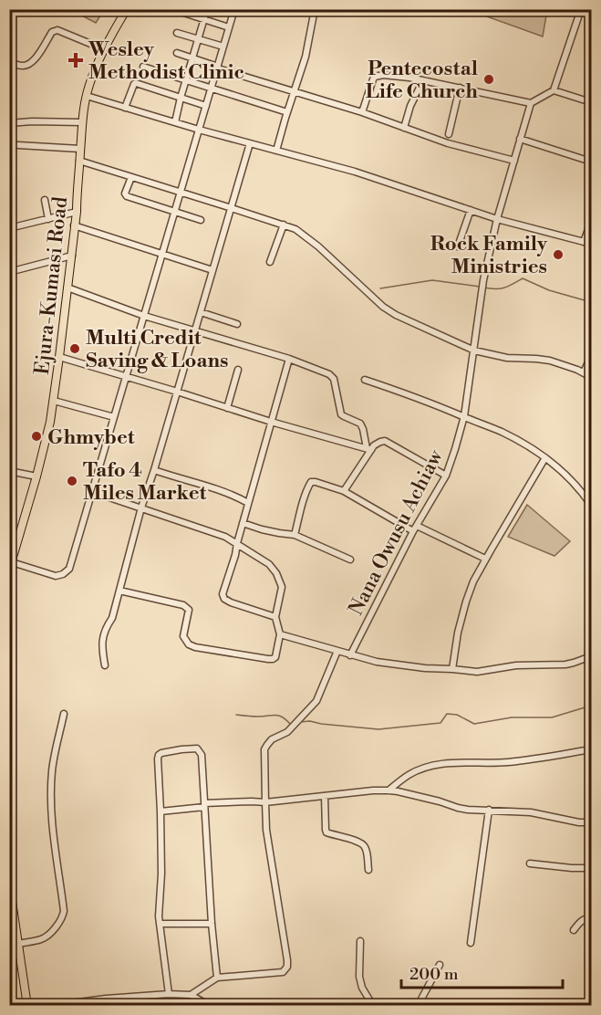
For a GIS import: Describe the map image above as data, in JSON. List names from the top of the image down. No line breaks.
{"streets":{"main road":["Ejura-Kumasi Road"],"street":["Nana Owusu Achiaw"]},"places":{"health":["Wesley Methodist Clinic"],"other":["Pentecostal Life Church","Rock Family Ministries","Multi Credit Saving & Loans","Ghmybet","Tafo 4 Miles Market"]},"scale_bar":"200 m"}
